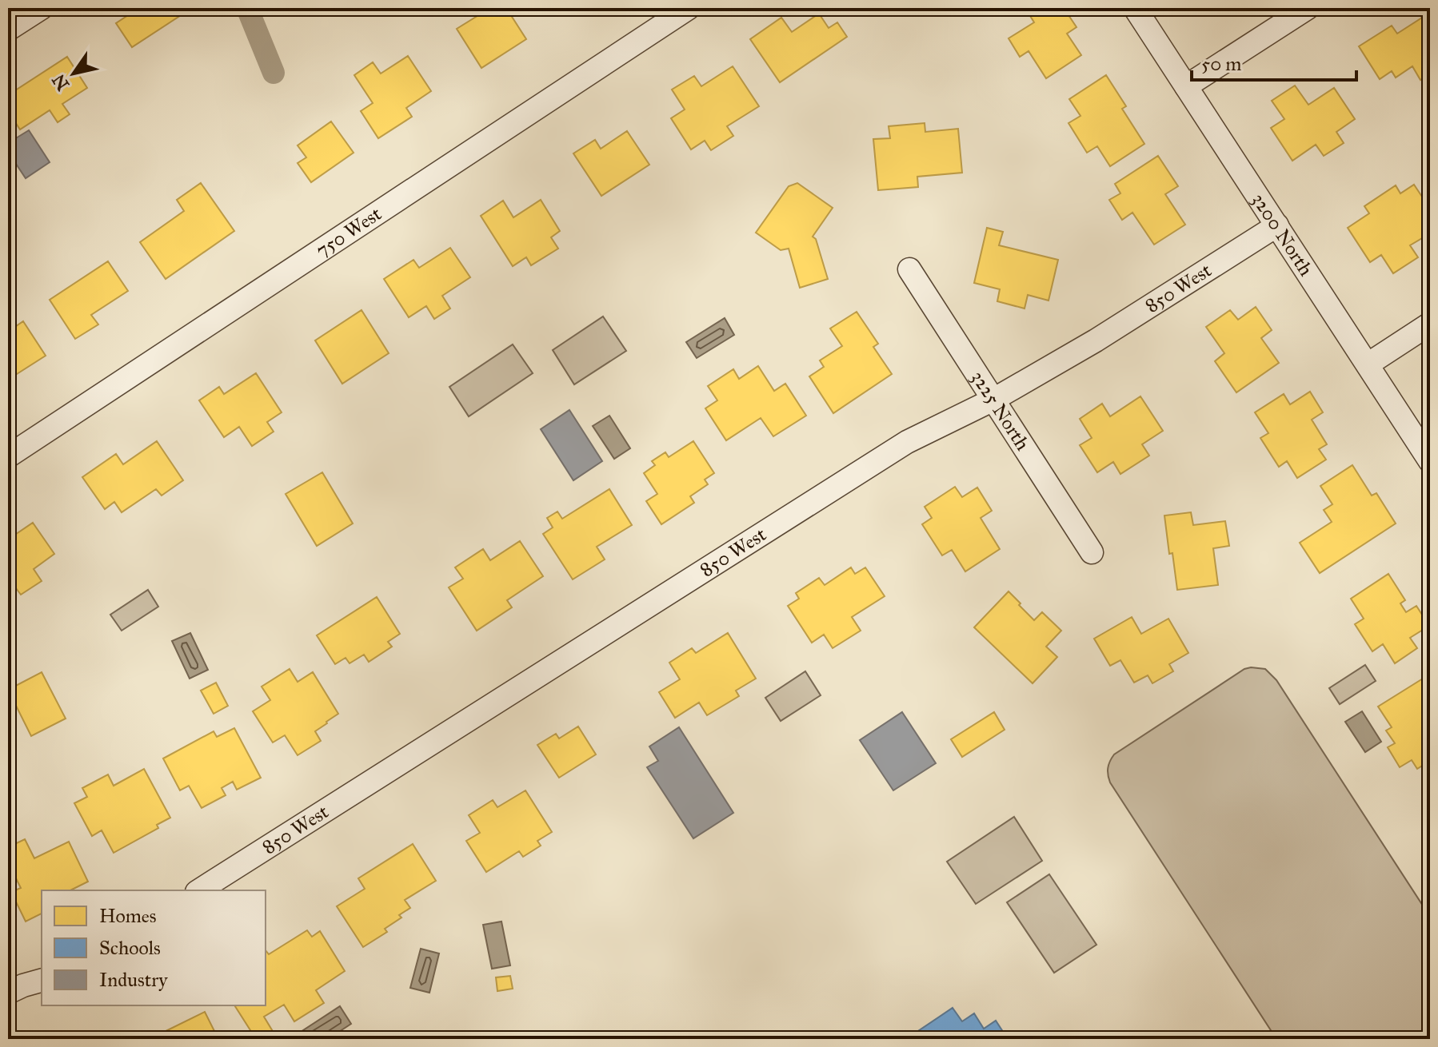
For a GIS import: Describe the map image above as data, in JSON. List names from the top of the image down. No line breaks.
{"streets":{"street":["750 West","3200 North","850 West","3225 North"]},"crossings":[["3200 North","850 West"],["850 West","3225 North"]],"legend":["Homes","Schools","Industry"],"scale_bar":"50 m","north":"bottom left"}
